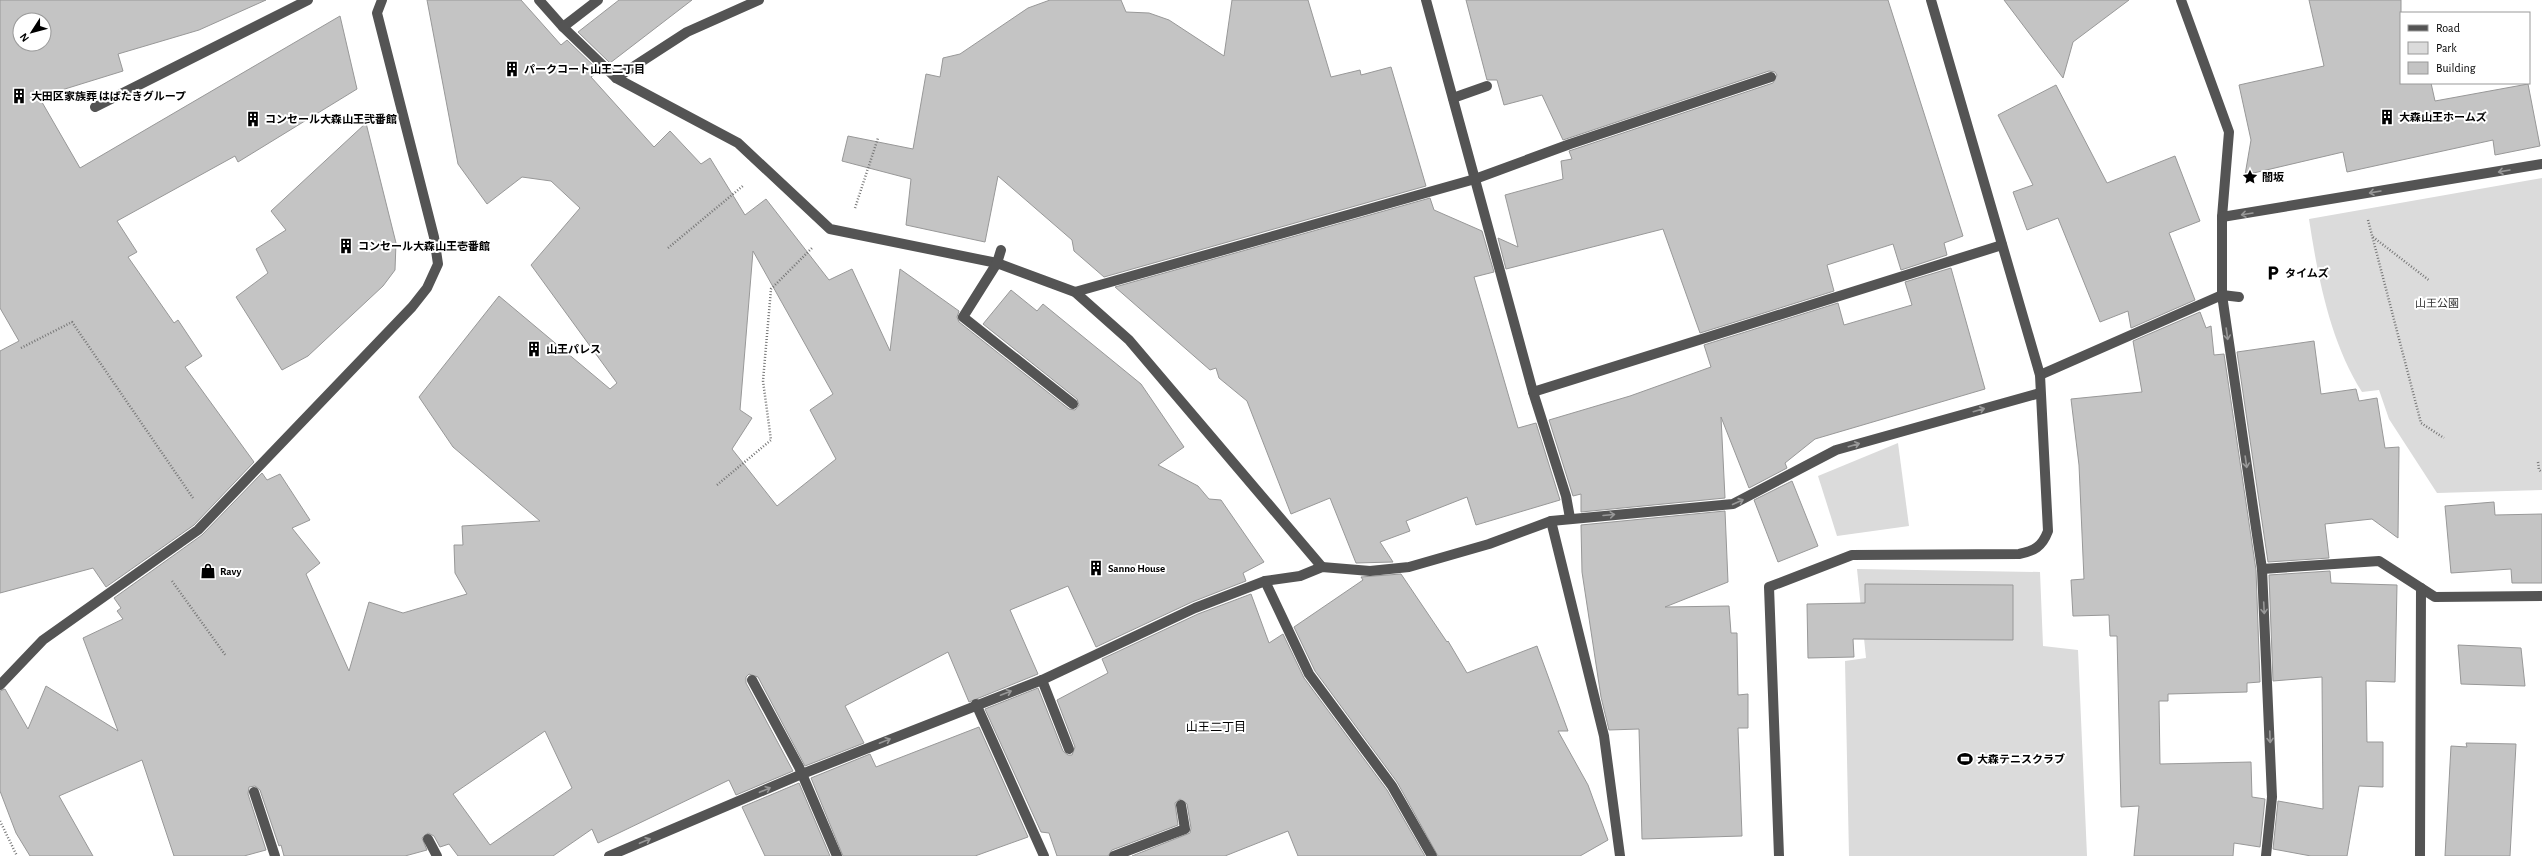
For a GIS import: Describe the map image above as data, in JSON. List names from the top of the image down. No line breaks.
{"districts":["山王二丁目"],"parks":["山王公園"],"places":{"building":["パークコート山王二丁目","大田区家族葬 はばたきグループ","大森山王ホームズ","コンセール大森山王弐番館","コンセール大森山王壱番館","山王パレス","Sanno House"],"place":["闇坂"],"parking":["タイムズ"],"shop":["Ravy"],"sports":["大森テニスクラブ"]},"legend":["Road","Park","Building"],"north":"bottom left"}
